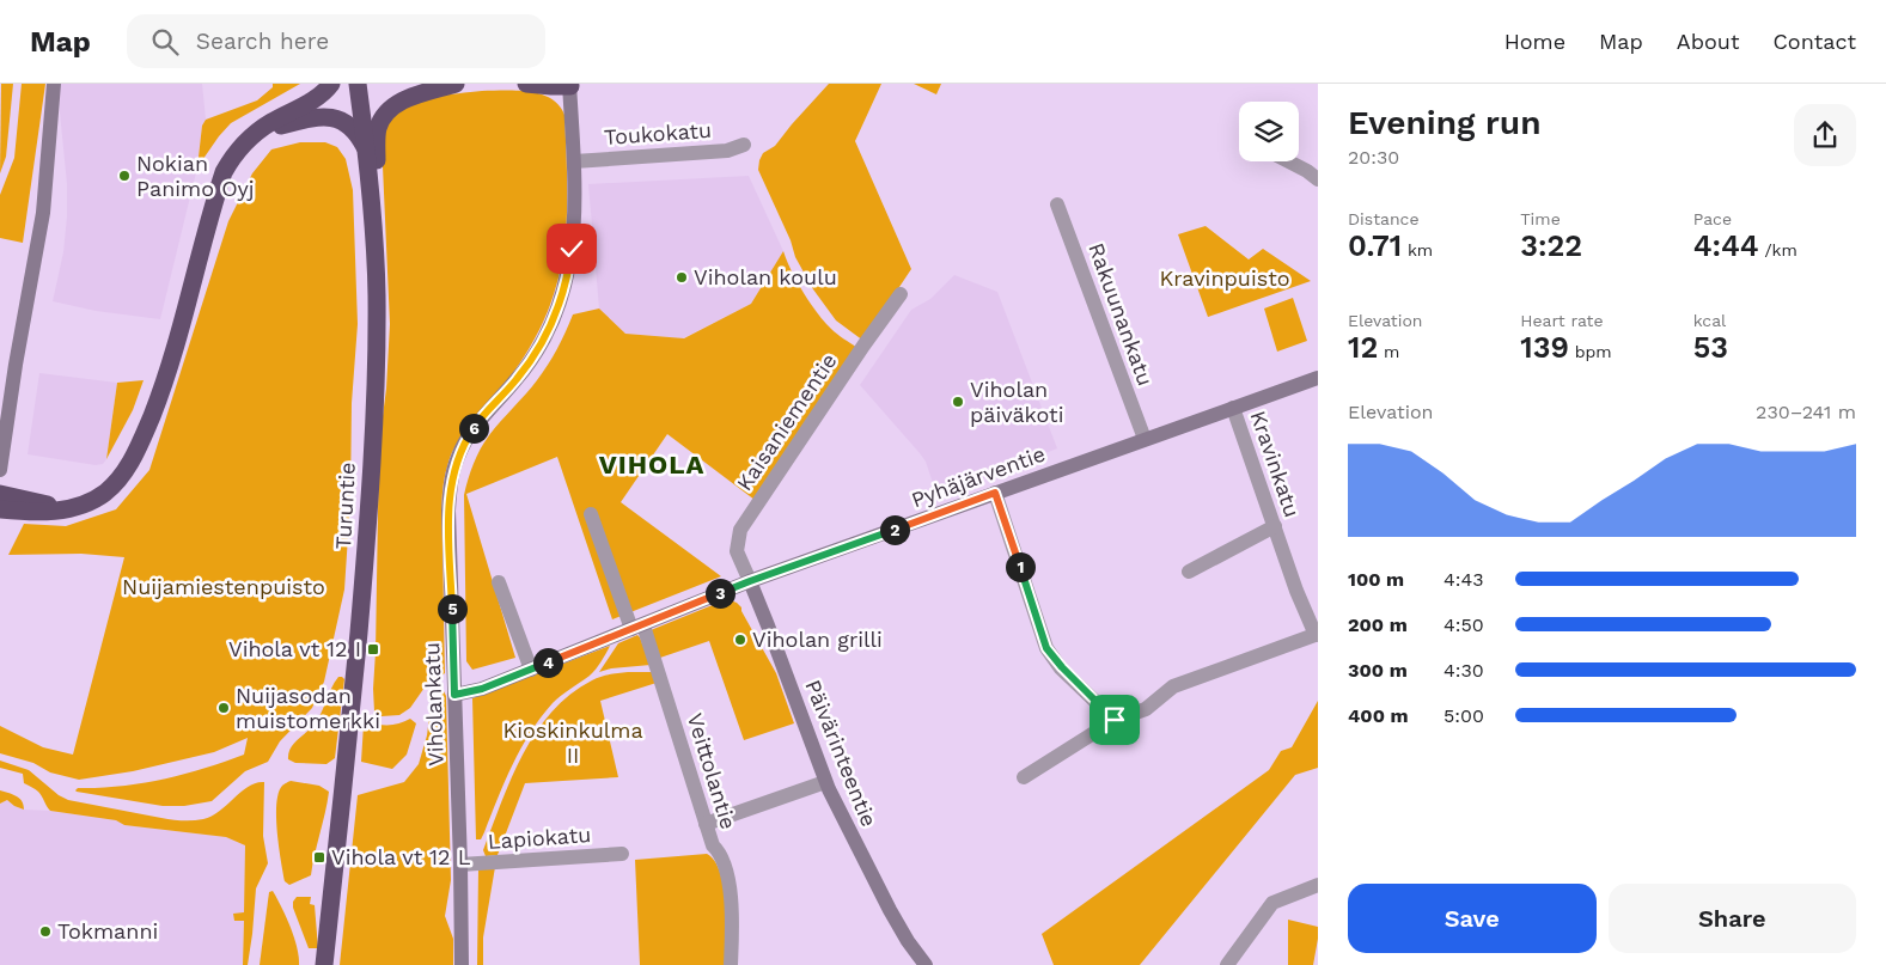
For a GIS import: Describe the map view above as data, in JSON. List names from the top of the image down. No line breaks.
{"streets":{"highway":["Turuntie"],"street":["Toukokatu","Rakuunankatu","Kaisaniementie","Kravinkatu","Pyhäjärventie","Viholankatu","Päivärinteentie","Veittolantie","Lapiokatu"]},"crossings":[["Toukokatu","Viholankatu"],["Rakuunankatu","Pyhäjärventie"],["Kaisaniementie","Pyhäjärventie"],["Kaisaniementie","Päivärinteentie"],["Kravinkatu","Pyhäjärventie"],["Pyhäjärventie","Viholankatu"],["Pyhäjärventie","Päivärinteentie"],["Pyhäjärventie","Veittolantie"],["Viholankatu","Lapiokatu"]],"districts":["VIHOLA"],"parks":["Kravinpuisto","Nuijamiestenpuisto","Kioskinkulma II"],"places":{"other":["Nokian Panimo Oyj","Viholan koulu","Viholan päiväkoti","Viholan grilli","Nuijasodan muistomerkki","Tokmanni"],"transit":["Vihola vt 12 I","Vihola vt 12 L"]},"page":{"header":"Map","search":"Search here","nav":["Home","Map","About","Contact"],"heading":["Evening run","20:30"],"stats":[["Distance","0.71 km"],["Time","3:22"],["Pace","4:44 /km"],["Elevation","12 m"],["Heart rate","139 bpm"],["kcal","53"]],"chart":["Elevation","230–241 m"],"pins":["6","2","1","3","5","4"],"list":[{"name":"100 m","note":"4:43"},{"name":"200 m","note":"4:50"},{"name":"300 m","note":"4:30"},{"name":"400 m","note":"5:00"}],"buttons":["Save","Share"]}}
